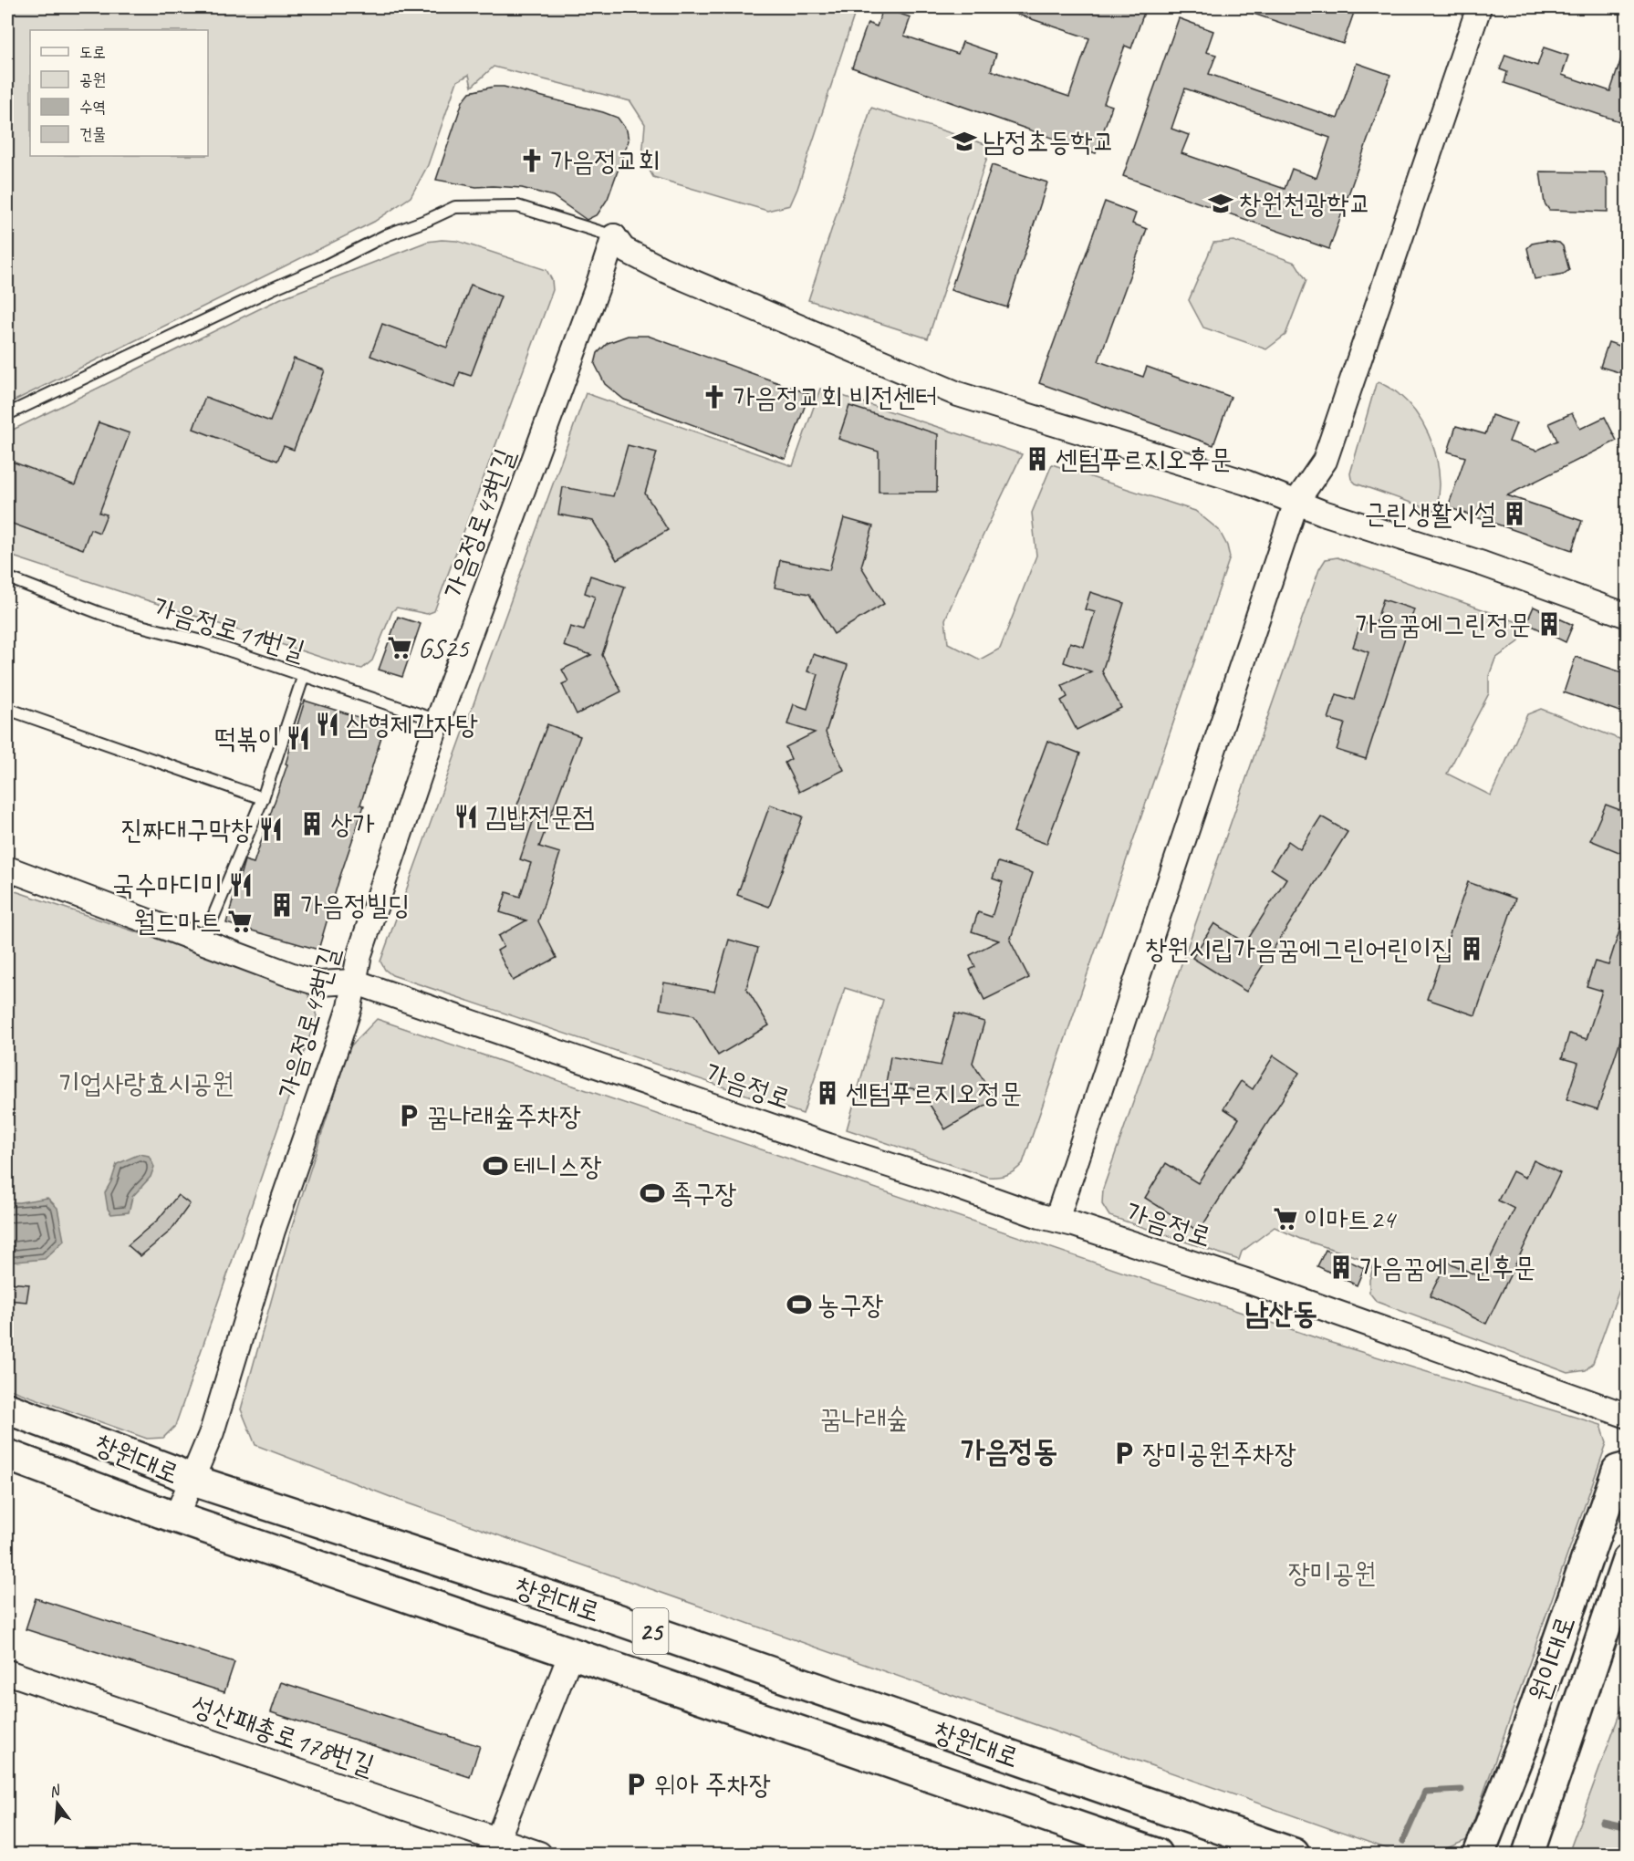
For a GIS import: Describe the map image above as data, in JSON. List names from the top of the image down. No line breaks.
{"streets":{"main road":["창원대로","25","원이대로"],"street":["가음정로43번길","가음정로","성산패총로178번길"],"lane":["가음정로11번길"]},"crossings":[["가음정로43번길","가음정로11번길"],["가음정로43번길","가음정로"],["가음정로43번길","창원대로"]],"districts":["남산동","가음정동"],"parks":["기업사랑효시공원","꿈나래숲","장미공원"],"places":{"school or university":["남정초등학교","창원천광학교"],"church":["가음정교회","가음정교회 비전센터"],"building":["센텀푸르지오후문","근린생활시설","가음꿈에그린정문","상가","가음정빌딩","창원시립가음꿈에그린어린이집","센텀푸르지오정문","가음꿈에그린후문"],"supermarket":["GS25","월드마트","이마트24"],"restaurant":["삼형제감자탕","떡볶이","김밥전문점","진짜대구막창","국수마디미"],"parking":["꿈나래숲주차장","장미공원주차장","위아 주차장"],"sports":["테니스장","족구장","농구장"]},"legend":["도로","공원","수역","건물"],"north":"top"}
